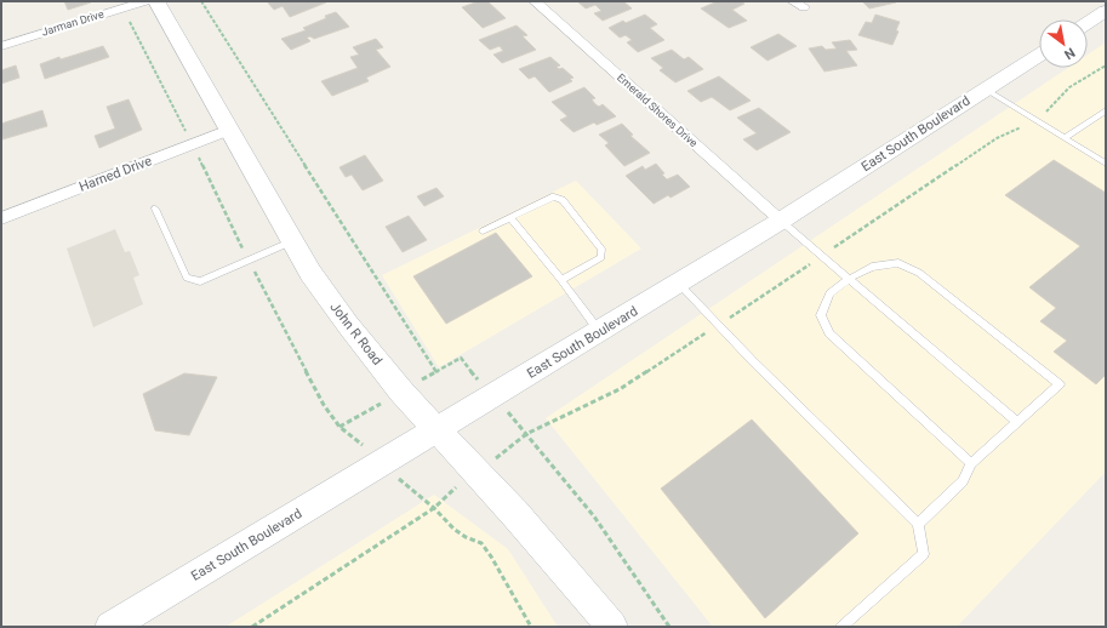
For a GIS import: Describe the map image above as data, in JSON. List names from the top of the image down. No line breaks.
{"streets":{"street":["Jarman Drive","Emerald Shores Drive","East South Boulevard","Harned Drive","John R Road"]},"crossings":[["Emerald Shores Drive","East South Boulevard"],["East South Boulevard","John R Road"],["Harned Drive","John R Road"]],"north":"bottom right"}
